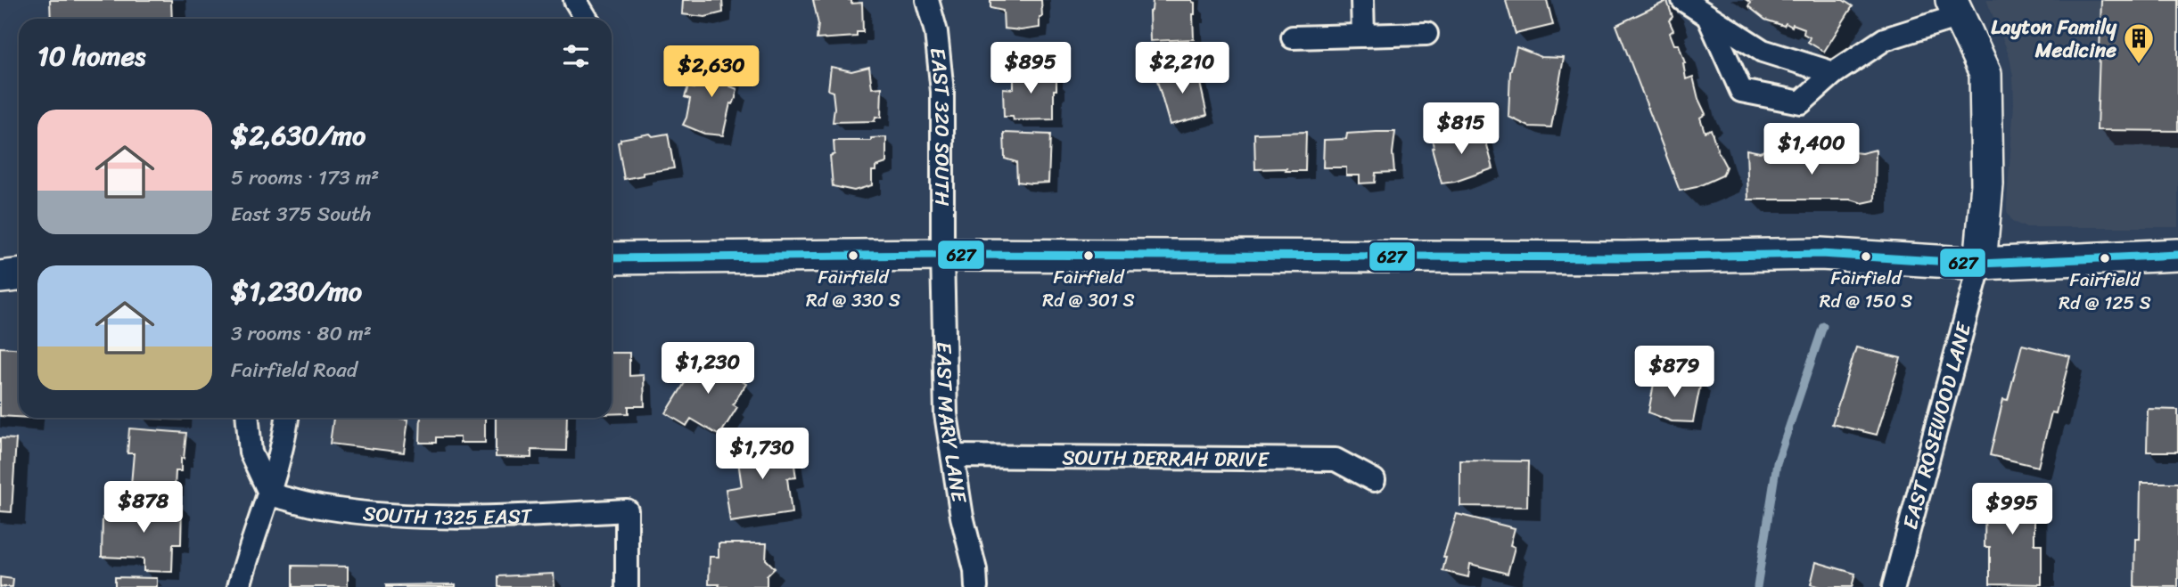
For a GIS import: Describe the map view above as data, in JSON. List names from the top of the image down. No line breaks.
{"streets":{"street":["EAST 320 SOUTH","EAST MARY LANE","EAST ROSEWOOD LANE","SOUTH DERRAH DRIVE","SOUTH 1325 EAST"]},"crossings":[["EAST 320 SOUTH","EAST MARY LANE"],["EAST MARY LANE","SOUTH DERRAH DRIVE"]],"places":{"building":["Layton Family Medicine"],"other":["Fairfield Rd @ 330 S","Fairfield Rd @ 301 S","Fairfield Rd @ 150 S","Fairfield Rd @ 125 S"]},"lines":["transit line 627"],"page":{"heading":"10 homes","price":["$895","$2,210","$2,630","$815","$1,400","$1,230","$879","$1,730","$878","$995"],"list":[{"name":"$2,630/mo","note":"5 rooms · 173 m² · East 375 South"},{"name":"$1,230/mo","note":"3 rooms · 80 m² · Fairfield Road"}]}}
